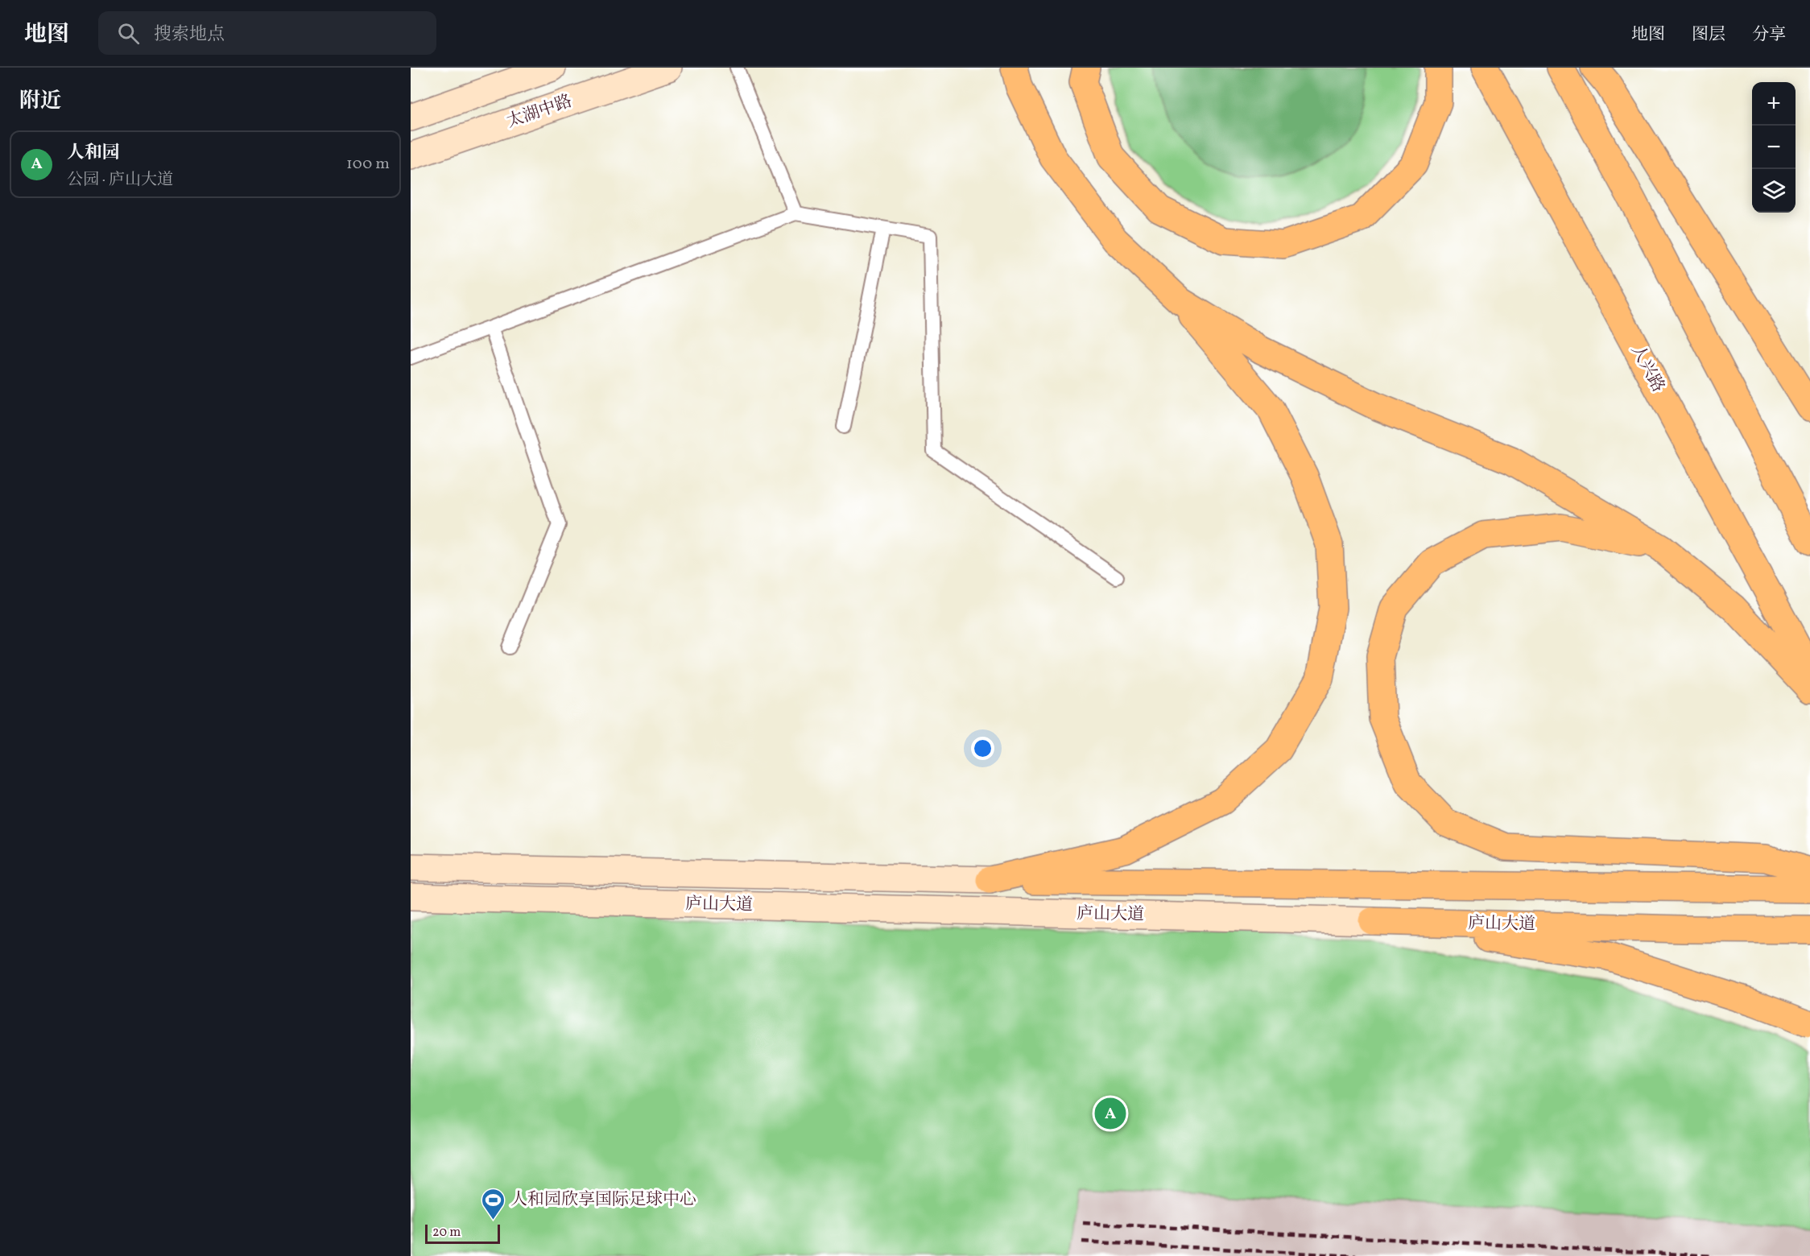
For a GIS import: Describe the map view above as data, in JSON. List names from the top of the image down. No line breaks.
{"streets":{"main road":["太湖中路","人兴路","庐山大道"]},"places":{"sports":["人和园欣享国际足球中心"]},"scale_bar":"20 m","page":{"header":"地图","search":"搜索地点","nav":["地图","图层","分享"],"heading":"附近","map_buttons":["+","−"],"list":[{"mark":"A","name":"人和园","note":"公园 · 庐山大道","value":"100 m"}],"pins":"A","scale":"20 m"}}
